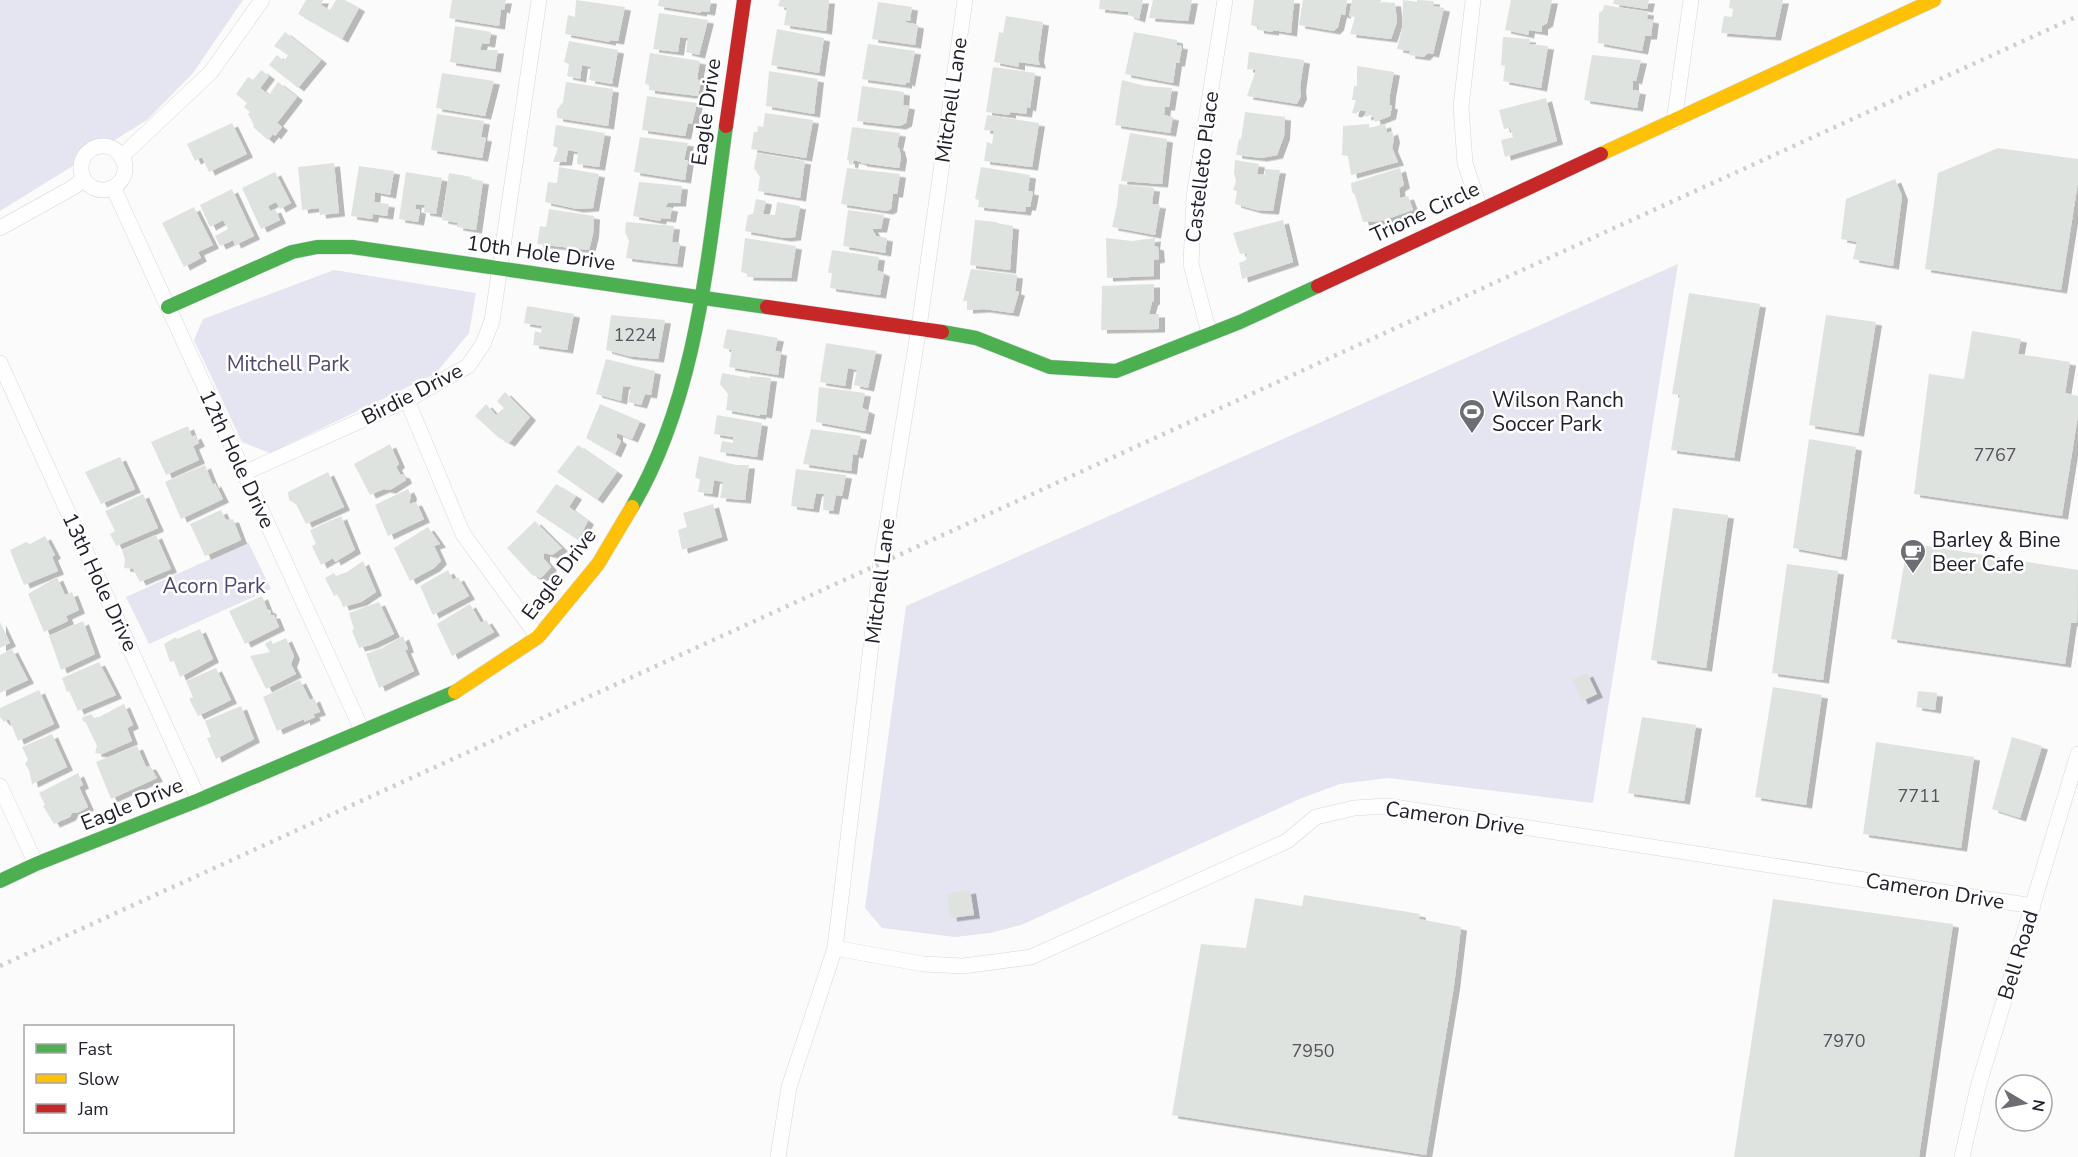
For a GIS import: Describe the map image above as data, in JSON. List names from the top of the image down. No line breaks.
{"streets":{"street":["Mitchell Lane","Eagle Drive","Castelleto Place","Trione Circle","10th Hole Drive","Birdie Drive","12th Hole Drive","13th Hole Drive","Cameron Drive","Bell Road"]},"crossings":[["Mitchell Lane","Trione Circle"],["Mitchell Lane","10th Hole Drive"],["Mitchell Lane","Cameron Drive"],["Eagle Drive","10th Hole Drive"],["Eagle Drive","12th Hole Drive"],["Eagle Drive","13th Hole Drive"],["Castelleto Place","Trione Circle"],["Trione Circle","10th Hole Drive"],["10th Hole Drive","Birdie Drive"],["10th Hole Drive","12th Hole Drive"],["Birdie Drive","12th Hole Drive"],["Cameron Drive","Bell Road"]],"parks":["Mitchell Park","Acorn Park"],"places":{"sports":["Wilson Ranch Soccer Park"],"cafe":["Barley & Bine Beer Cafe"]},"house_numbers":["1224","7767","7711","7970","7950"],"legend":["Fast","Slow","Jam"],"north":"right"}
